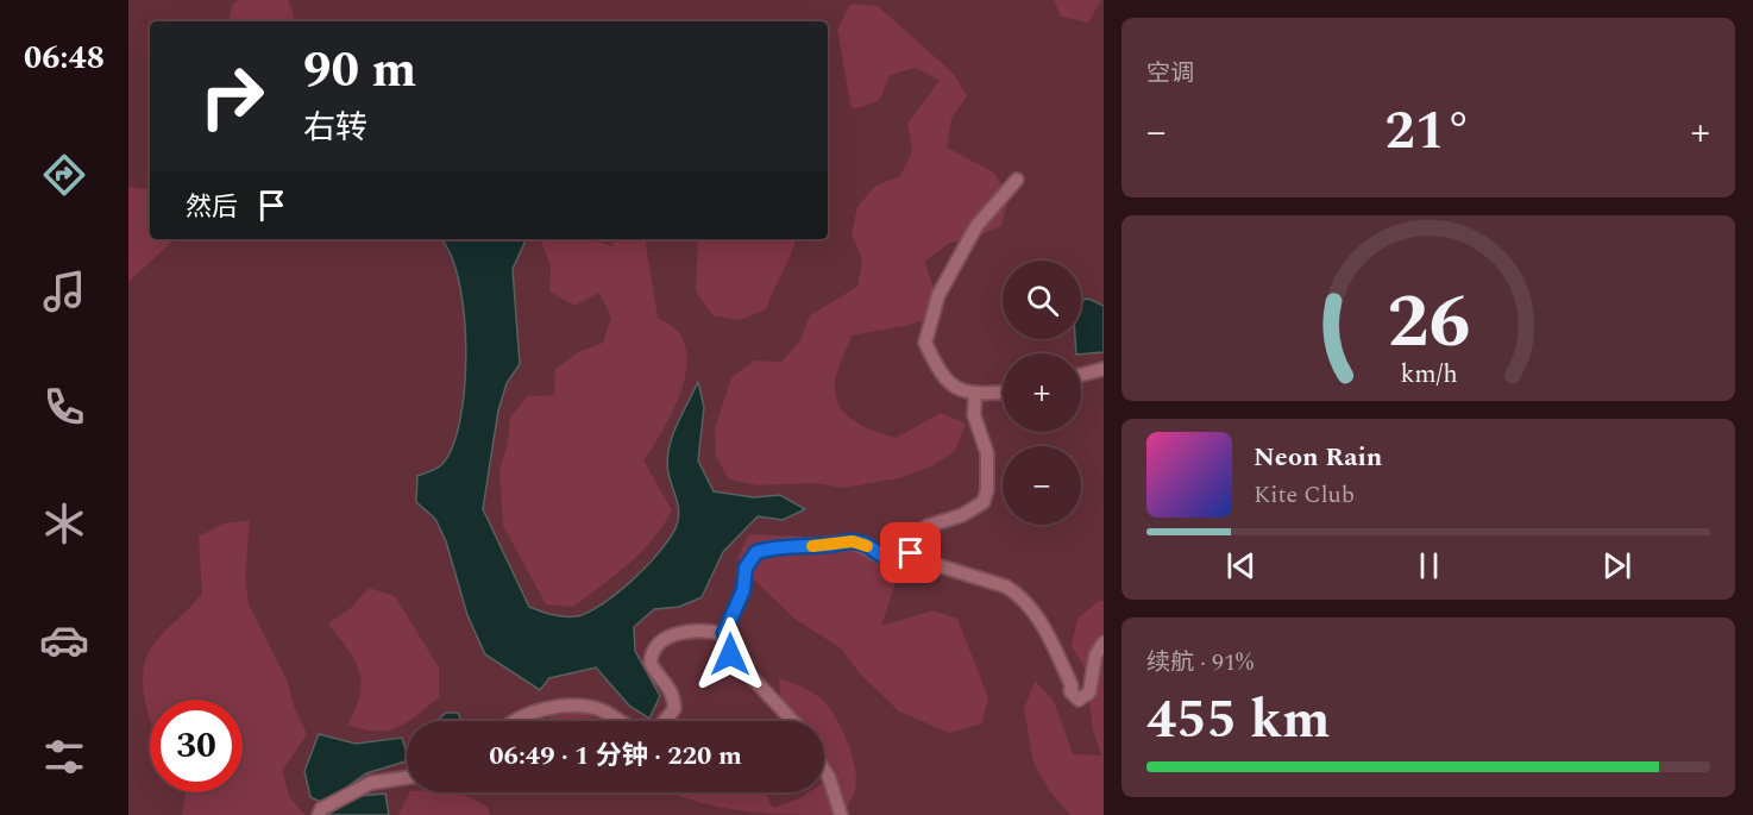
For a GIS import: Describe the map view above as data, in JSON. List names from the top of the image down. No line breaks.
{"page":{"tabs":"06:48","tile":["空调",["续航 · 91%","455 km"]],"turn":["90 m","右转"],"heat":["−","21°","+"],"then":"然后","map_buttons":["+","−"],"song":["Neon Rain","Kite Club"],"limit":"30","trip":"06:49 · 1 分钟 · 220 m","gauge":["26","km/h"]}}
